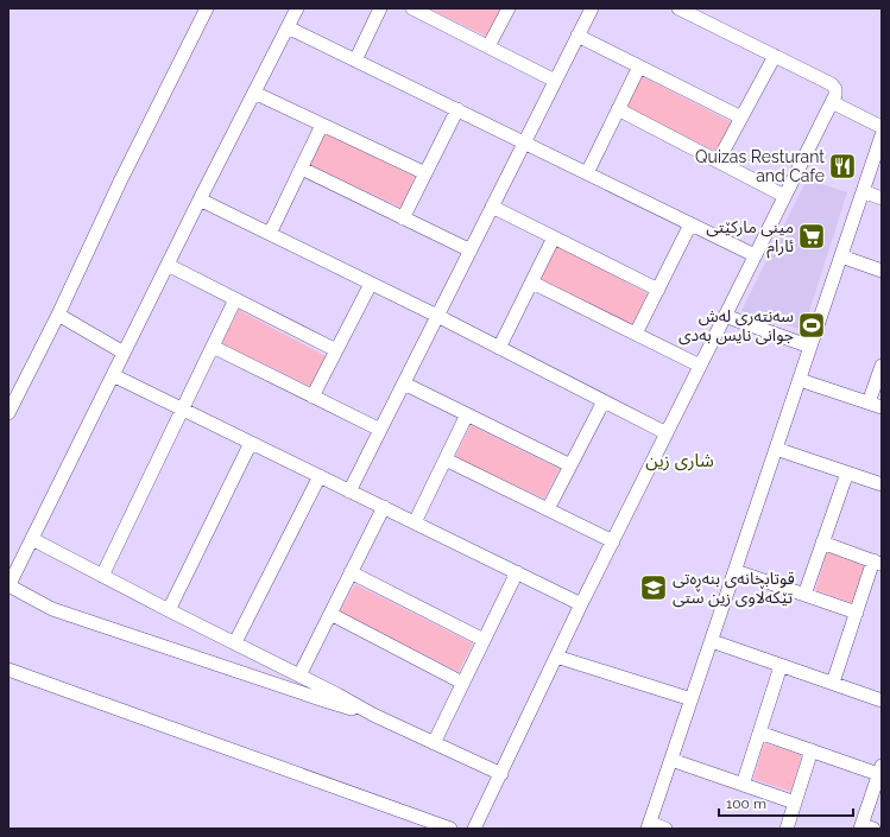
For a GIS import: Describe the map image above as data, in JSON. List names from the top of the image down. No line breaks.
{"districts":["شاری زین"],"places":{"restaurant":["Quizas Resturant and Cafe"],"supermarket":["مينی ماركێتی ئارام"],"sports":["سەنتەری لەش جوانی نایس بەدی"],"school or university":["قوتابخانەی بنەڕەتی تێکەڵاوی زین ستی"]},"scale_bar":"100 m"}
